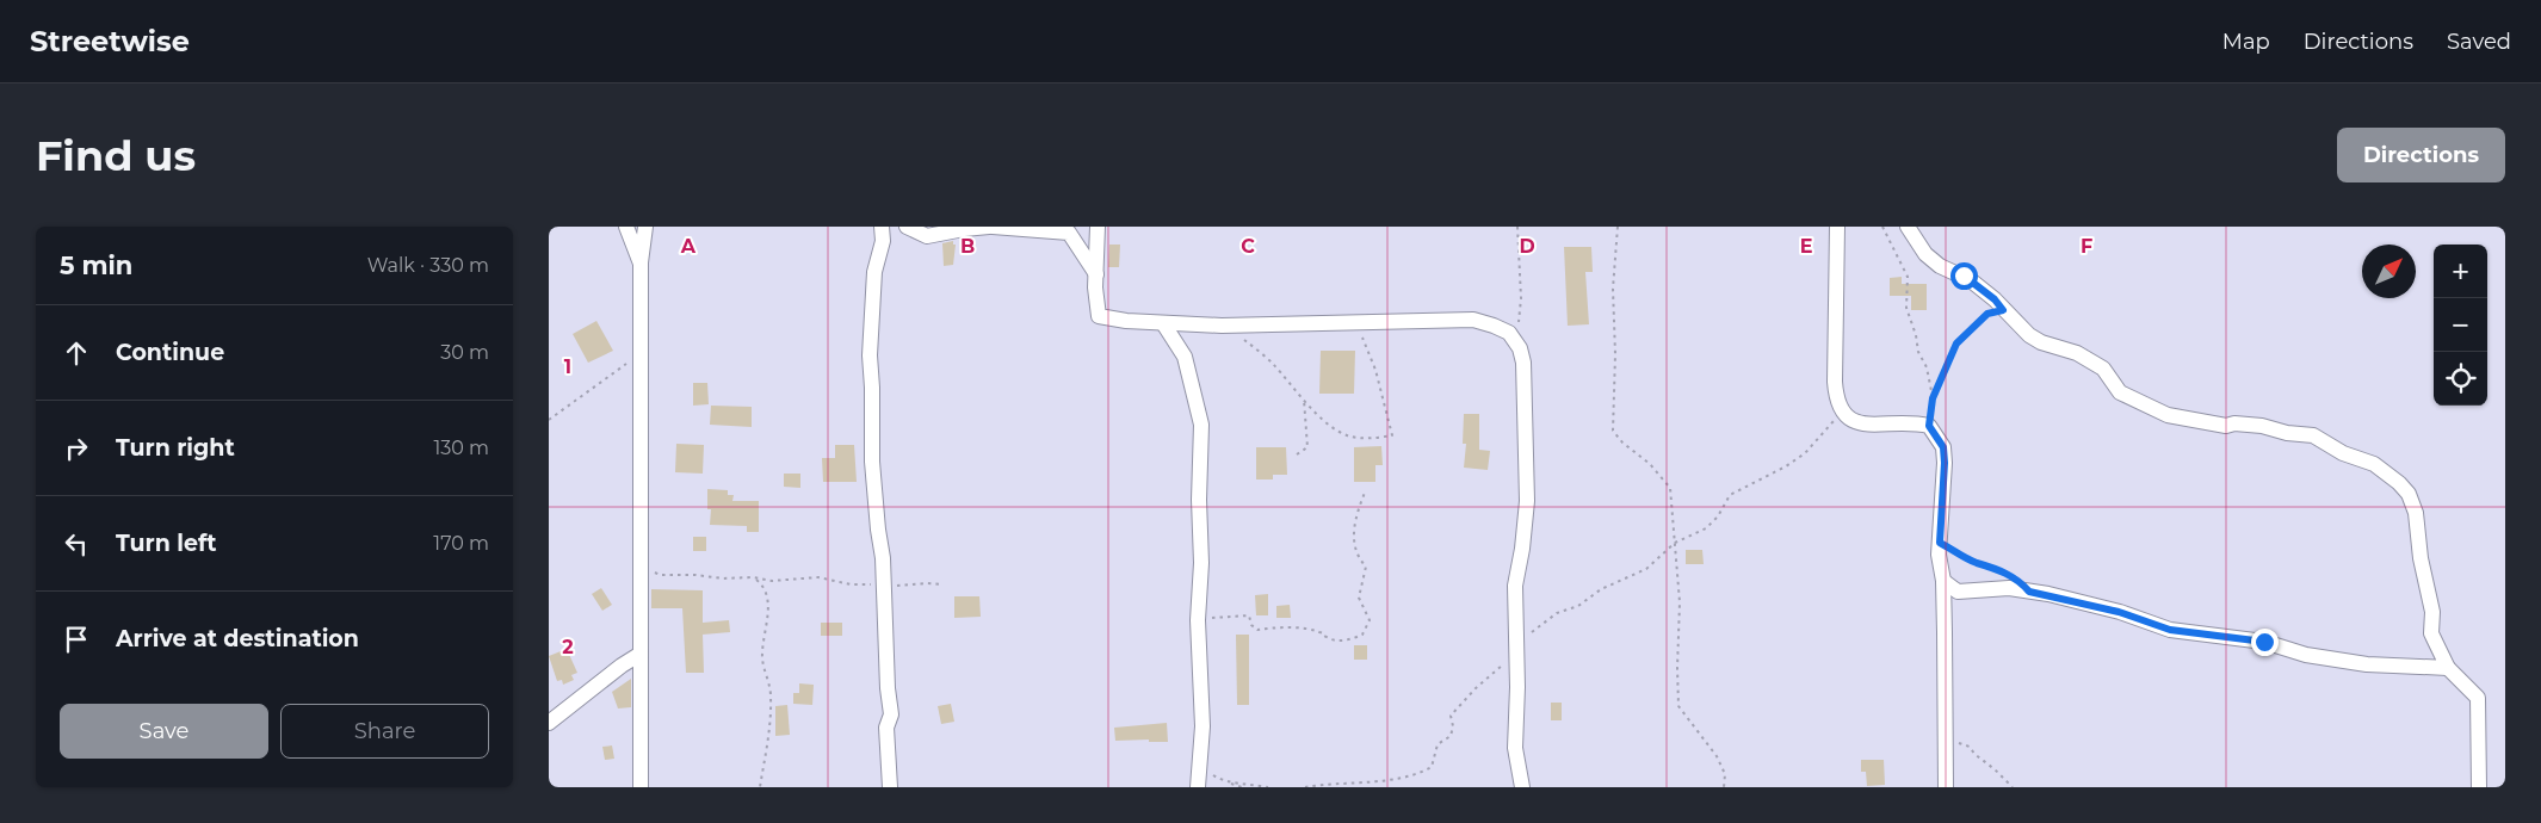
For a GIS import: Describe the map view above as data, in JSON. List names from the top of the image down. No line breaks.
{"north":"top right","page":{"header":"Streetwise","nav":["Map","Directions","Saved"],"buttons":["Directions",["Save","Share"]],"title":"Find us","heading":["5 min","Walk · 330 m"],"map_buttons":["+","−"],"list":[["Continue","30 m"],["Turn right","130 m"],["Turn left","170 m"],"Arrive at destination"]},"grid":{"columns":["A","B","C","D","E","F"],"rows":["1","2"]}}
